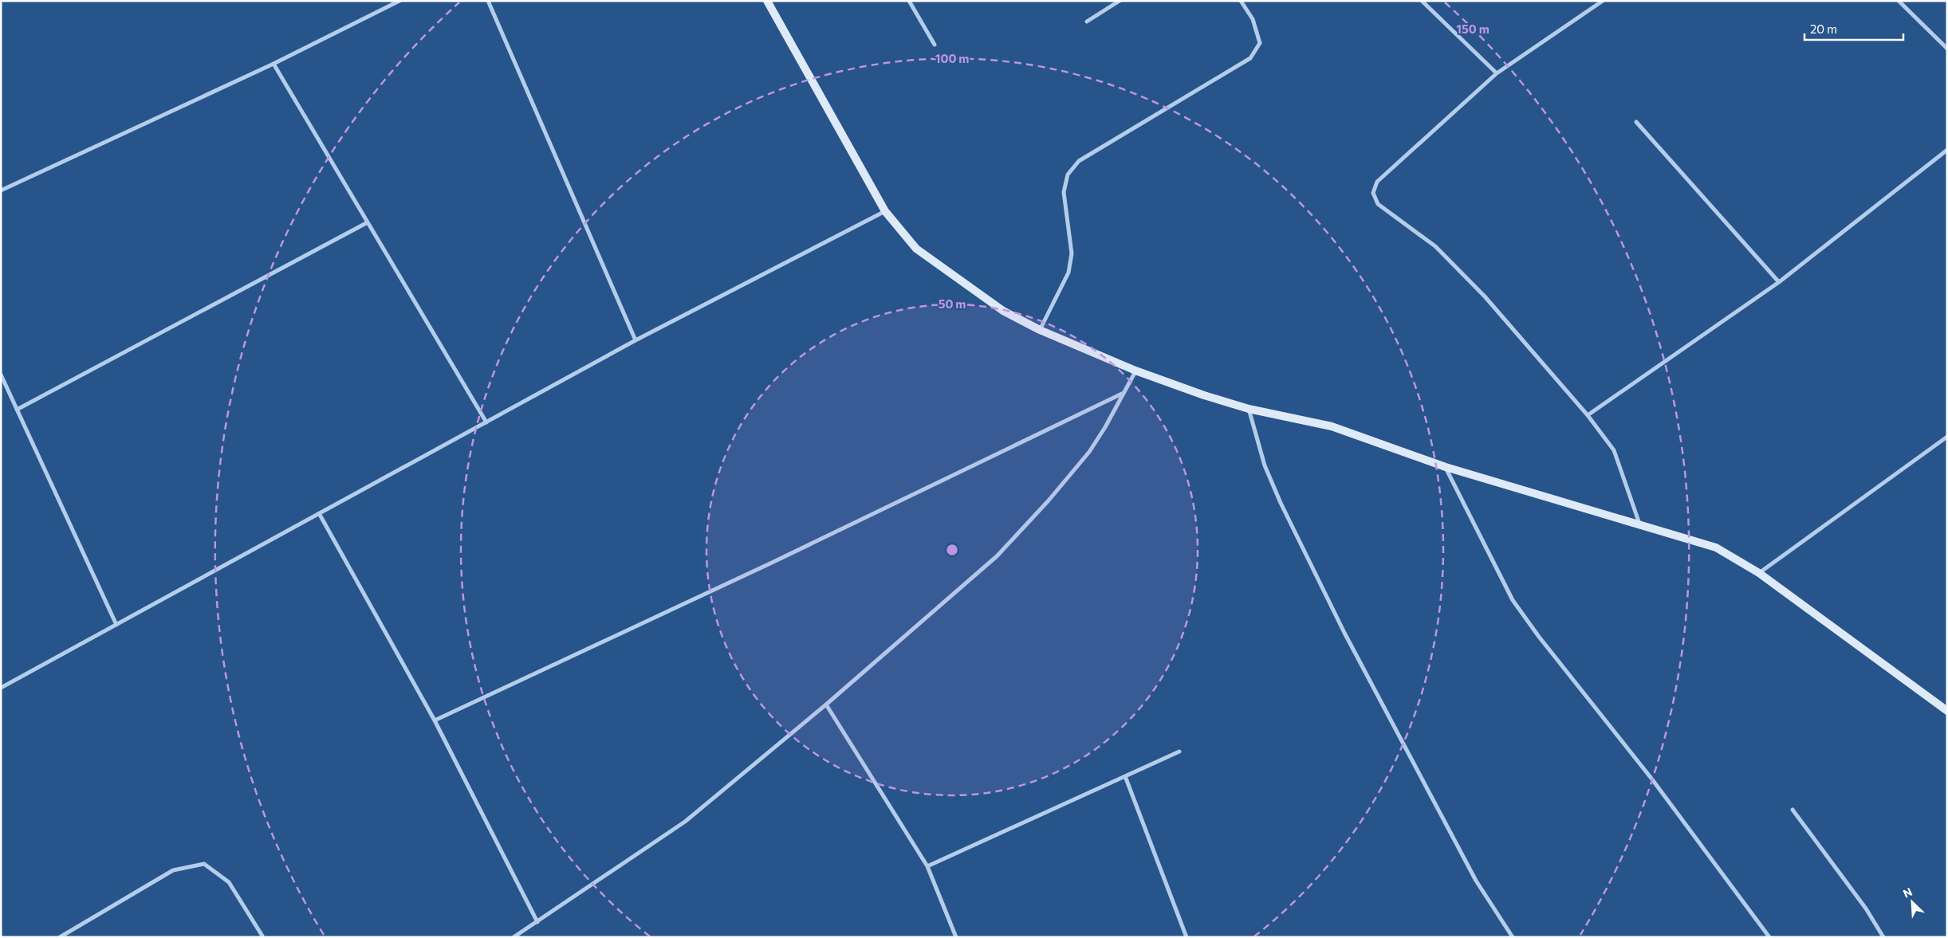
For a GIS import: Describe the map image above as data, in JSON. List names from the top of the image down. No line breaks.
{"scale_bar":"20 m","north":"top left","rings":["150 m","100 m","50 m"]}
